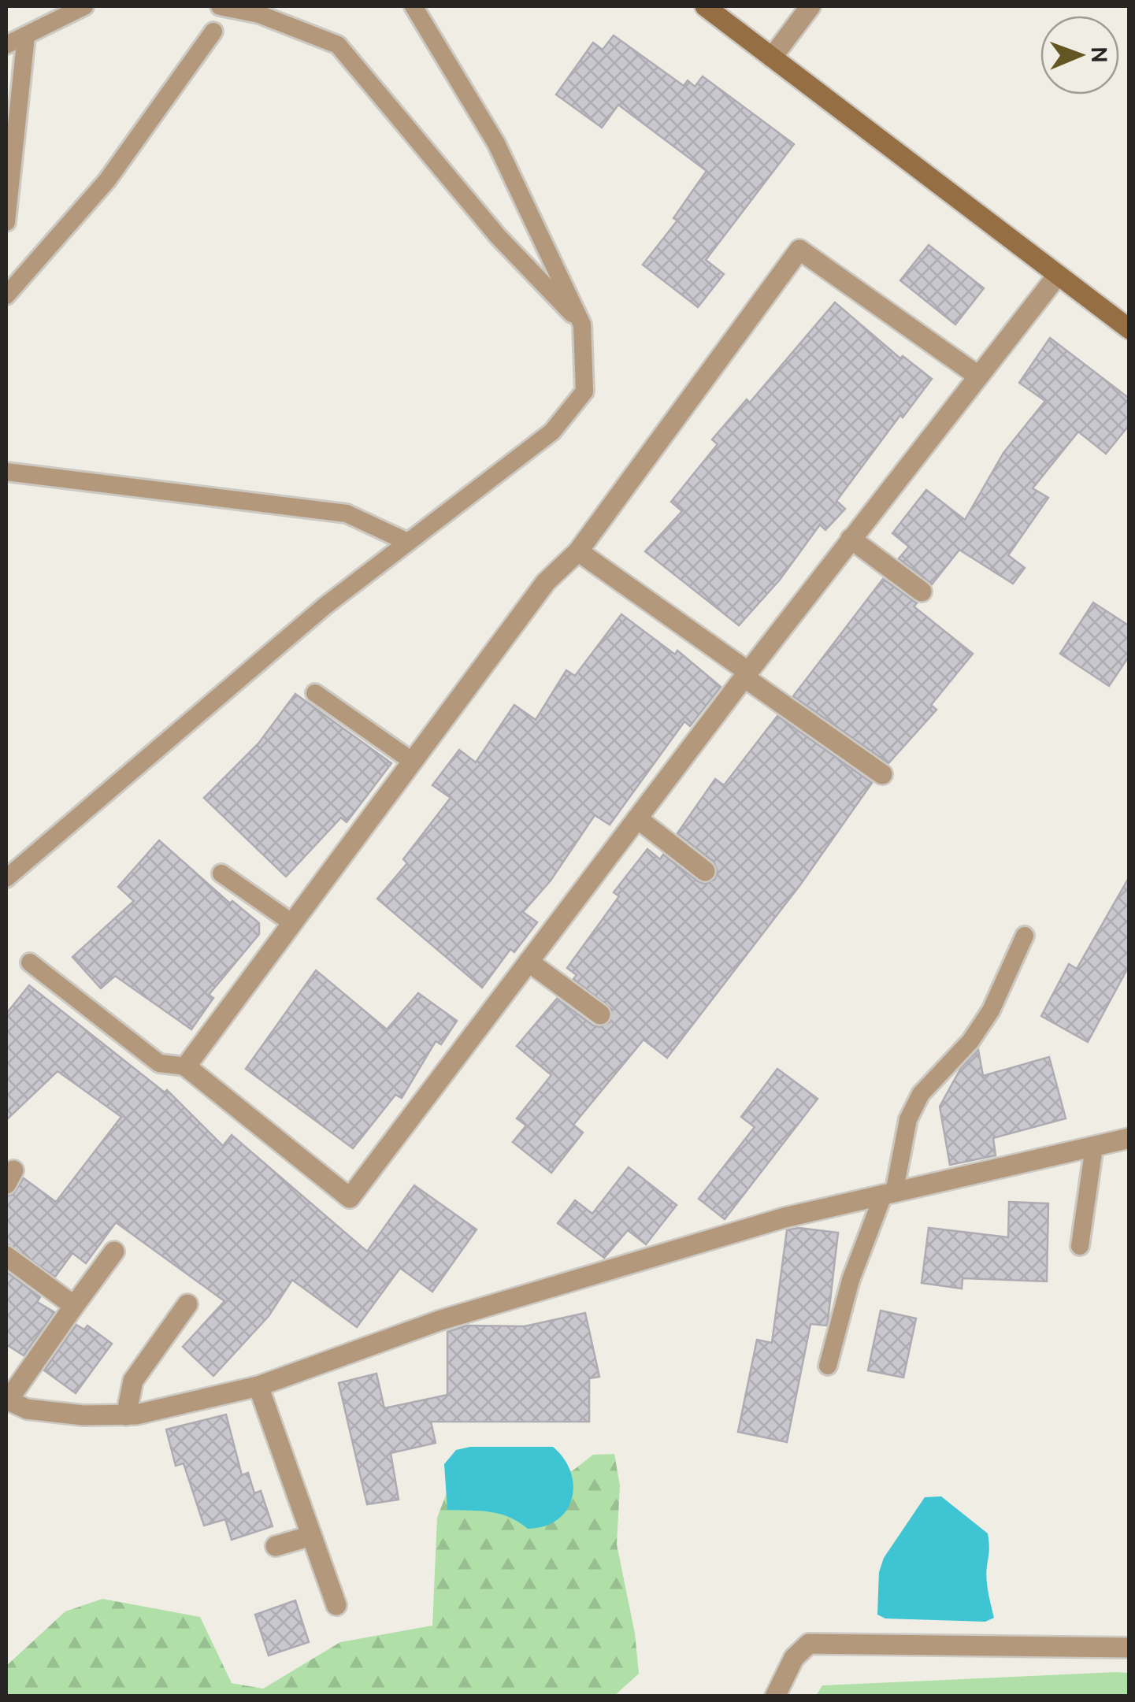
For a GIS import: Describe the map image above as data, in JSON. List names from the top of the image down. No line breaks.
{"north":"right"}
